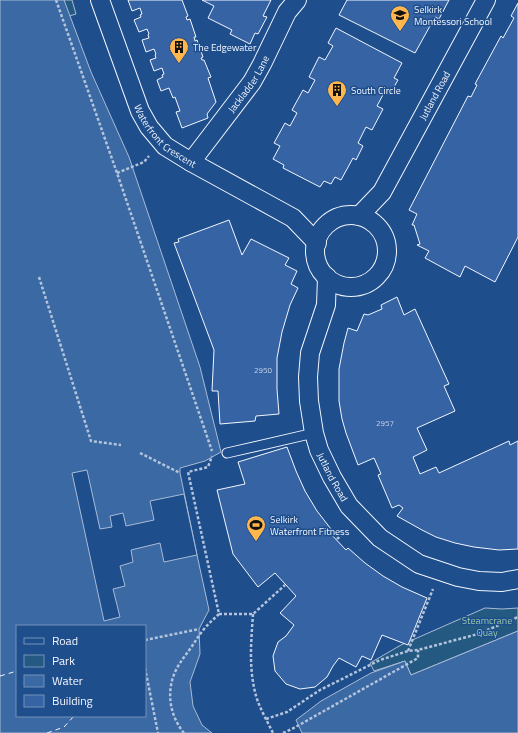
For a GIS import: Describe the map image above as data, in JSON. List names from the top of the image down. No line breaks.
{"streets":{"street":["Jackladder Lane","Jutland Road","Waterfront Crescent"]},"crossings":[["Jackladder Lane","Waterfront Crescent"],["Jutland Road","Waterfront Crescent"]],"parks":["Steamcrane Quay"],"places":{"school or university":["Selkirk Montessori School"],"building":["The Edgewater","South Circle"],"sports":["Selkirk Waterfront Fitness"]},"house_numbers":["2950","2957"],"legend":["Road","Park","Water","Building"]}
